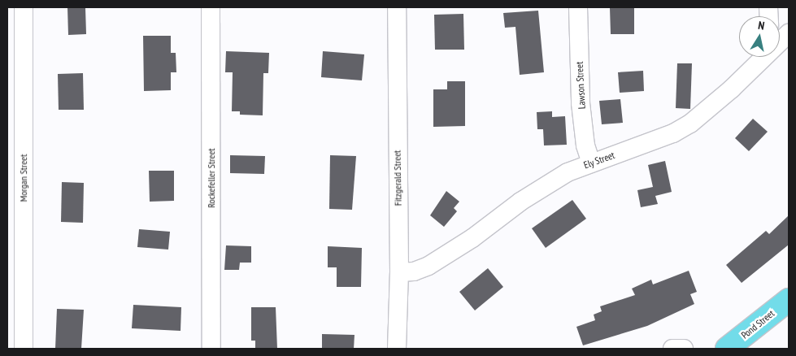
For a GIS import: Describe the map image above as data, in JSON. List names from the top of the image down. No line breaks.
{"streets":{"main road":["Pond Street"],"street":["Lawson Street","Ely Street","Morgan Street","Rockefeller Street","Fitzgerald Street"]},"crossings":[["Lawson Street","Ely Street"],["Ely Street","Fitzgerald Street"]],"north":"top"}
